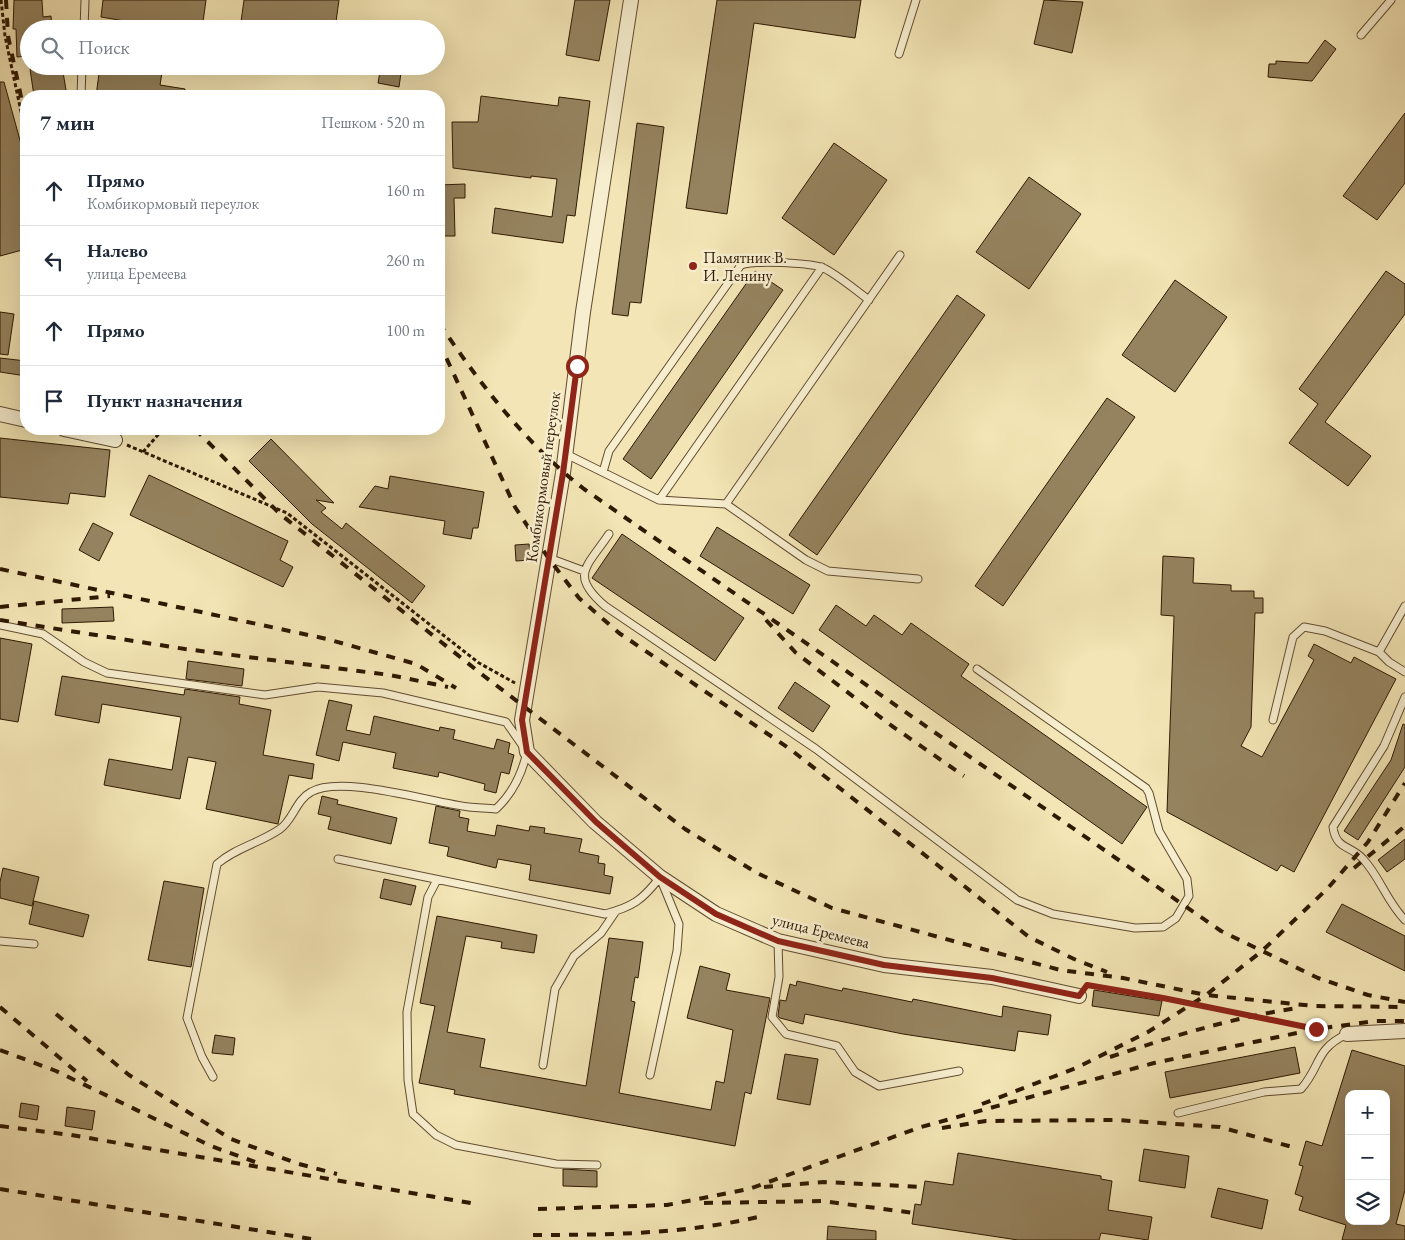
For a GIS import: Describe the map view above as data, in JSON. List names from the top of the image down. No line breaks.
{"streets":{"street":["Комбикормовый переулок","улица Еремеева"]},"crossings":[["Комбикормовый переулок","улица Еремеева"]],"places":["Памятник В. И. Ленину"],"page":{"search":"Поиск","heading":["7 мин","Пешком · 520 m"],"list":[["Прямо","Комбикормовый переулок","160 m"],["Налево","улица Еремеева","260 m"],["Прямо","100 m"],"Пункт назначения"],"map_buttons":["+","−"]}}
